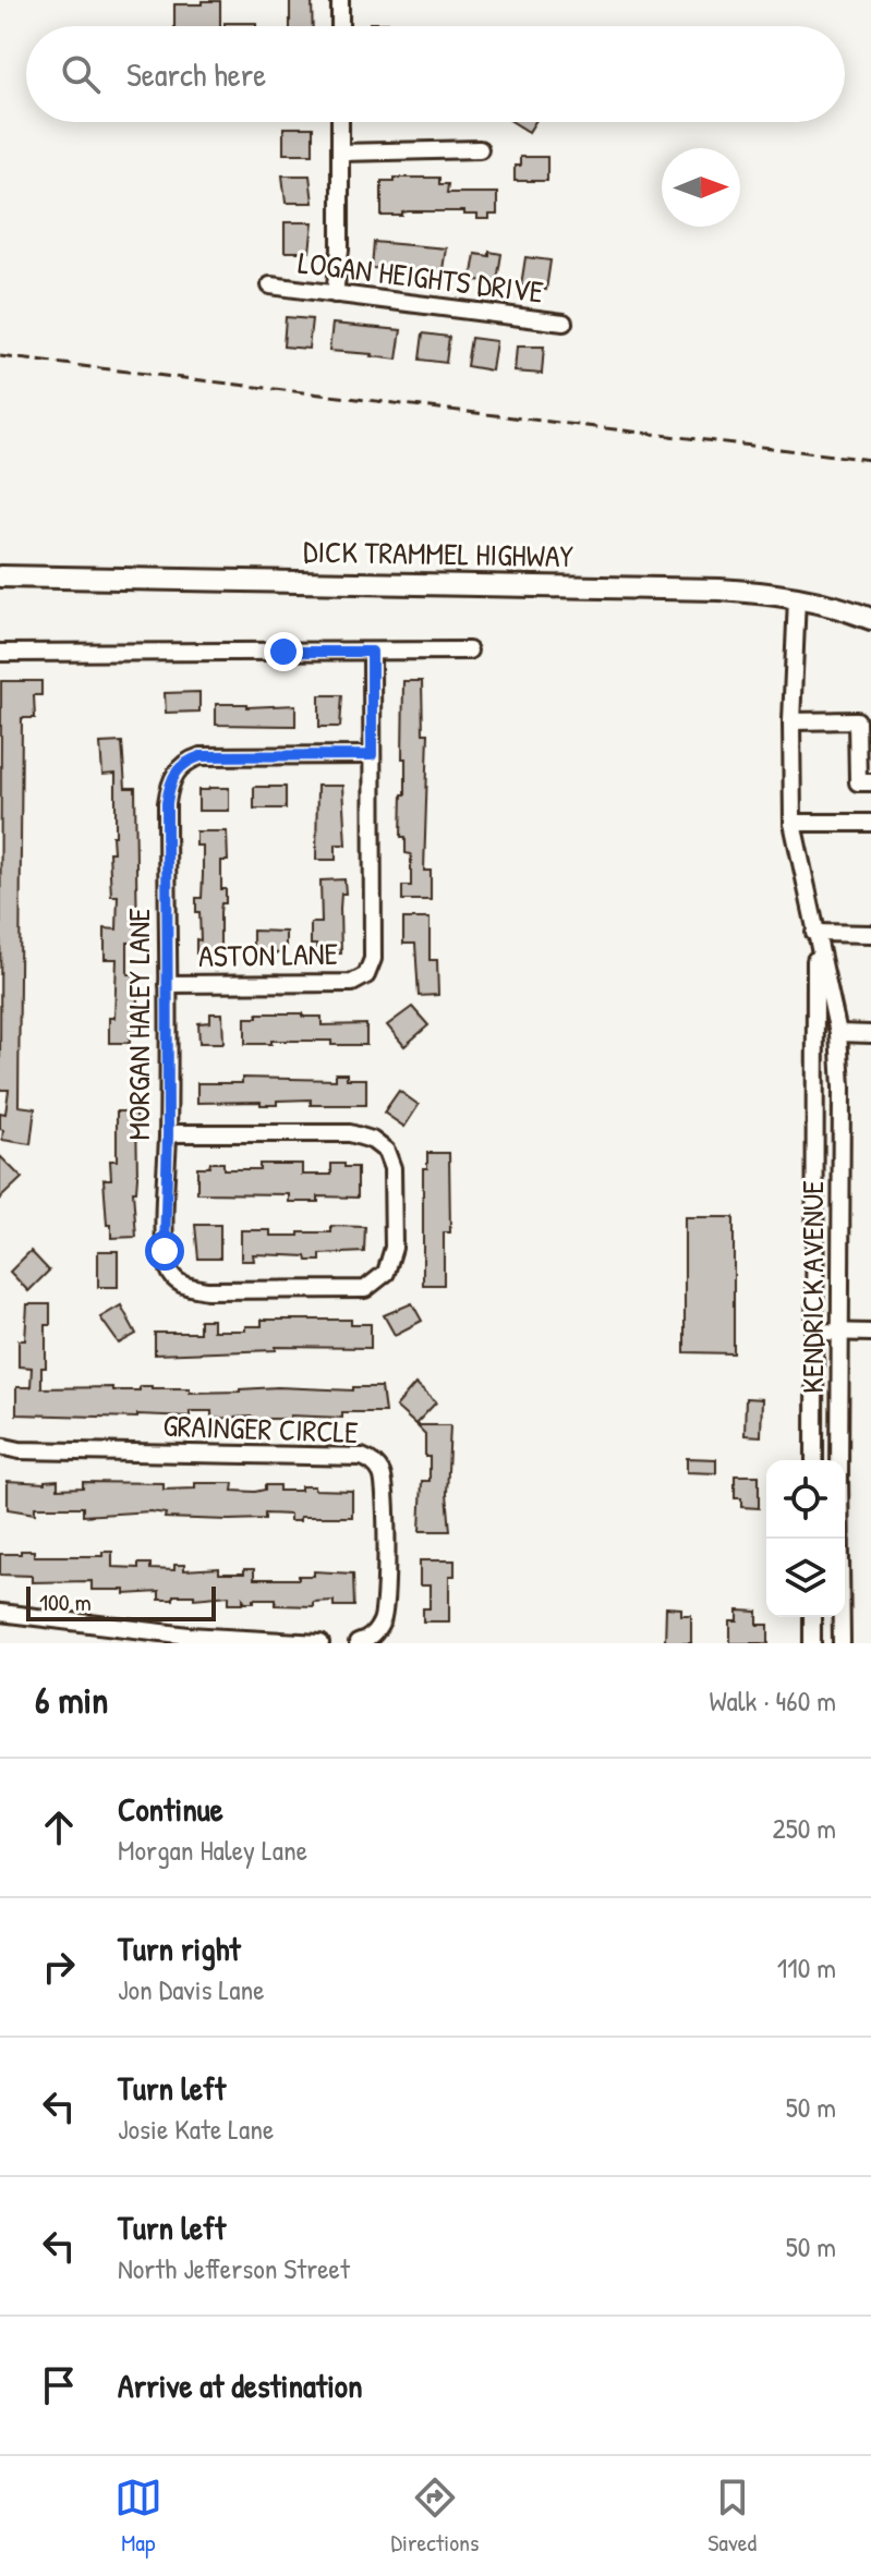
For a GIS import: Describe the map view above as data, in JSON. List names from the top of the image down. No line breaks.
{"streets":{"main road":["DICK TRAMMEL HIGHWAY"],"street":["LOGAN HEIGHTS DRIVE","ASTON LANE","MORGAN HALEY LANE","KENDRICK AVENUE","GRAINGER CIRCLE"]},"crossings":[["DICK TRAMMEL HIGHWAY","KENDRICK AVENUE"],["ASTON LANE","MORGAN HALEY LANE"]],"scale_bar":"100 m","north":"right","page":{"search":"Search here","scale":"100 m","heading":["6 min","Walk · 460 m"],"list":[["Continue","Morgan Haley Lane","250 m"],["Turn right","Jon Davis Lane","110 m"],["Turn left","Josie Kate Lane","50 m"],["Turn left","North Jefferson Street","50 m"],"Arrive at destination"],"nav":["Map","Directions","Saved"]}}
